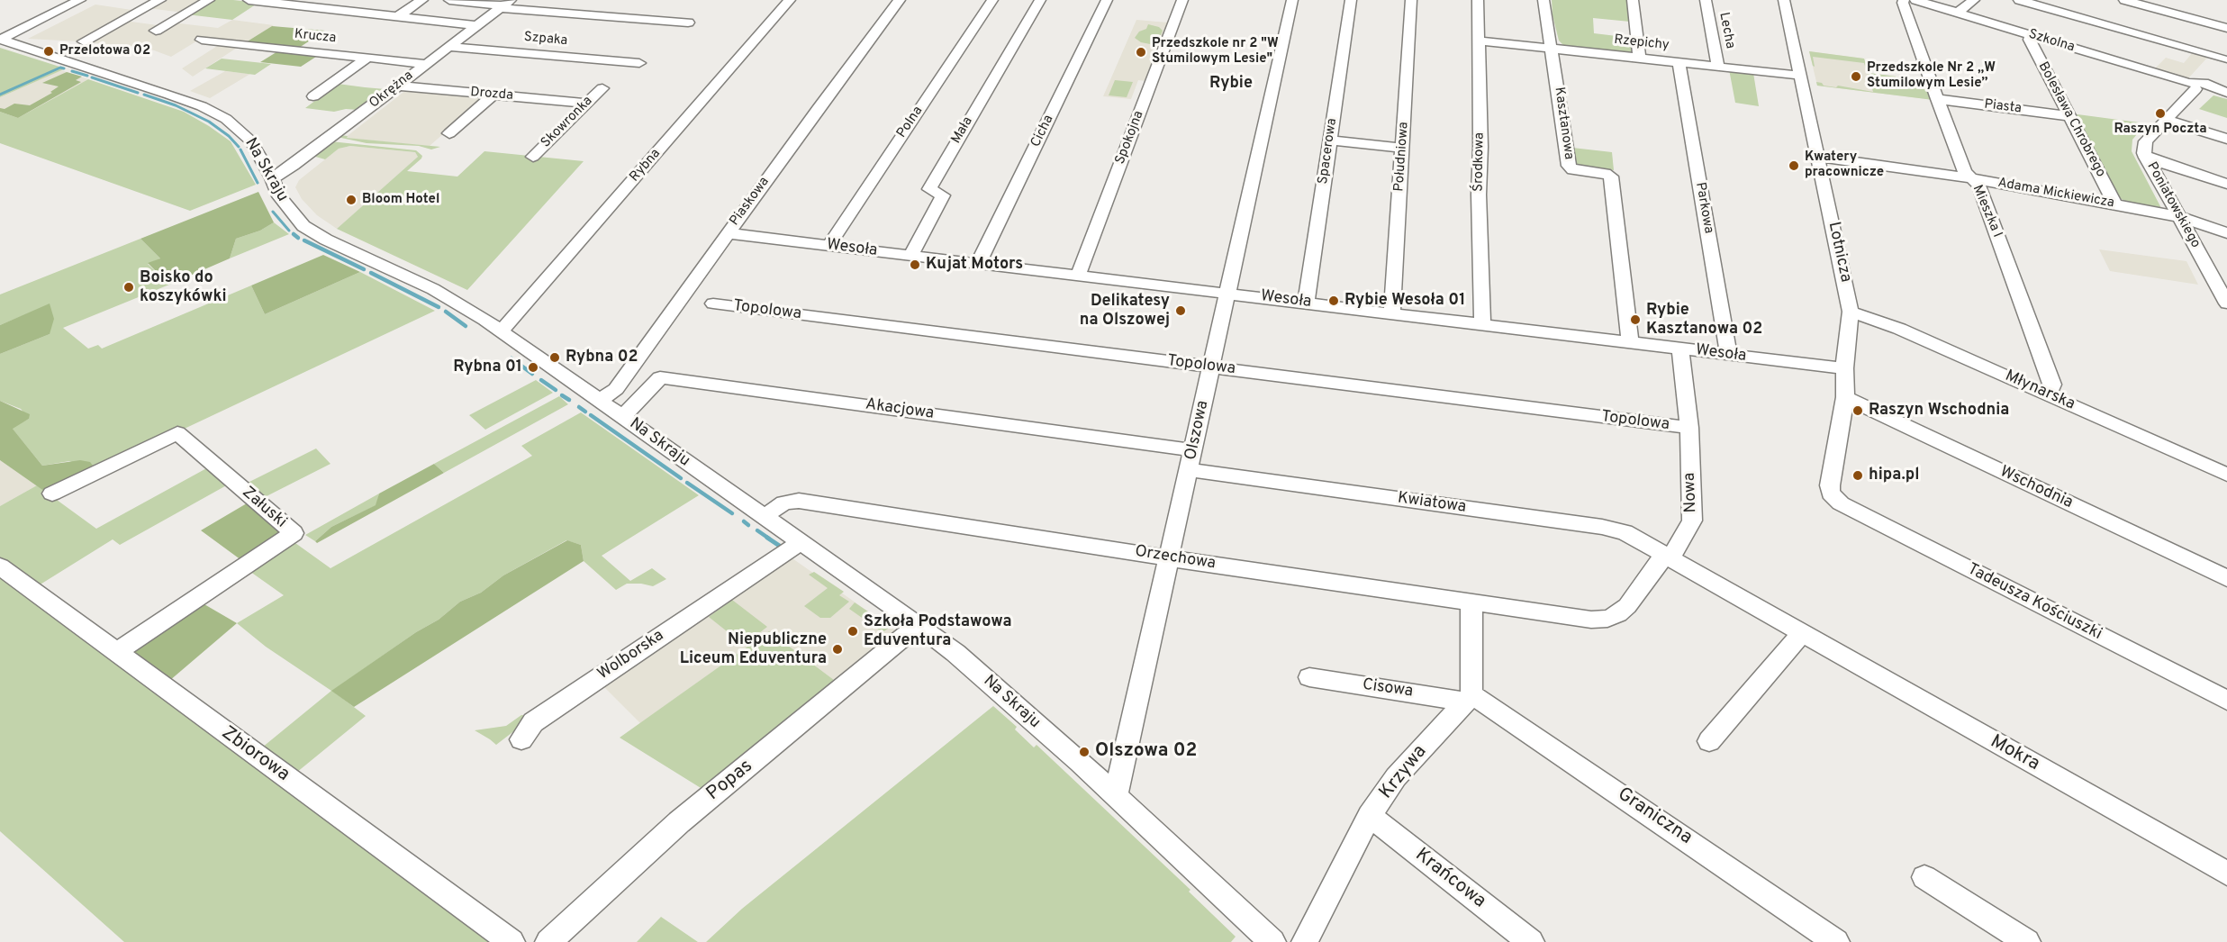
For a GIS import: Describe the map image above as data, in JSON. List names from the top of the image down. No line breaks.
{"streets":{"street":["Lecha","Krucza","Szpaka","Szkolna","Rzepichy","Okrężna","Drozda","Piasta","Bolesława Chrobrego","Skowronka","Polna","Kasztanowa","Mała","Cicha","Spokojna","Spacerowa","Południowa","Środkowa","Rybna","Na Skraju","Adama Mickiewicza","Piaskowa","Poniatowskiego","Parkowa","Mieszka I","Wesoła","Lotnicza","Topolowa","Młynarska","Akacjowa","Olszowa","Wschodnia","Nowa","Kwiatowa","Załuski","Orzechowa","Tadeusza Kościuszki","Wolborska","Cisowa","Mokra","Zbiorowa","Krzywa","Popas","Graniczna","Krańcowa"]},"crossings":[["Lecha","Rzepichy"],["Krucza","Okrężna"],["Szpaka","Okrężna"],["Szkolna","Bolesława Chrobrego"],["Szkolna","Poniatowskiego"],["Rzepichy","Kasztanowa"],["Rzepichy","Środkowa"],["Rzepichy","Parkowa"],["Rzepichy","Lotnicza"],["Okrężna","Drozda"],["Okrężna","Na Skraju"],["Drozda","Skowronka"],["Piasta","Bolesława Chrobrego"],["Piasta","Mieszka I"],["Bolesława Chrobrego","Adama Mickiewicza"],["Polna","Wesoła"],["Kasztanowa","Wesoła"],["Mała","Wesoła"],["Cicha","Wesoła"],["Spokojna","Wesoła"],["Spacerowa","Wesoła"],["Południowa","Wesoła"],["Środkowa","Wesoła"],["Rybna","Na Skraju"],["Na Skraju","Piaskowa"],["Na Skraju","Akacjowa"],["Na Skraju","Olszowa"],["Na Skraju","Orzechowa"],["Na Skraju","Wolborska"],["Na Skraju","Popas"],["Adama Mickiewicza","Poniatowskiego"],["Adama Mickiewicza","Mieszka I"],["Adama Mickiewicza","Lotnicza"],["Piaskowa","Wesoła"],["Parkowa","Wesoła"],["Mieszka I","Młynarska"],["Wesoła","Lotnicza"],["Wesoła","Olszowa"],["Wesoła","Nowa"],["Lotnicza","Młynarska"],["Lotnicza","Wschodnia"],["Lotnicza","Tadeusza Kościuszki"],["Topolowa","Olszowa"],["Topolowa","Nowa"],["Akacjowa","Olszowa"],["Akacjowa","Kwiatowa"],["Olszowa","Kwiatowa"],["Olszowa","Orzechowa"],["Nowa","Kwiatowa"],["Nowa","Orzechowa"],["Nowa","Mokra"],["Kwiatowa","Mokra"],["Załuski","Zbiorowa"],["Cisowa","Krzywa"],["Cisowa","Graniczna"],["Krzywa","Graniczna"],["Krzywa","Krańcowa"]],"districts":["Rybie"],"places":["Przelotowa 02","Przedszkole nr 2 \"W Stumilowym Lesie\"","Przedszkole Nr 2 „W Stumilowym Lesie”","Raszyn Poczta","Kwatery pracownicze","Bloom Hotel","Kujat Motors","Boisko do koszykówki","Rybie Wesoła 01","Delikatesy na Olszowej","Rybie Kasztanowa 02","Rybna 02","Rybna 01","Raszyn Wschodnia","hipa.pl","Szkoła Podstawowa Eduventura","Niepubliczne Liceum Eduventura","Olszowa 02"]}
